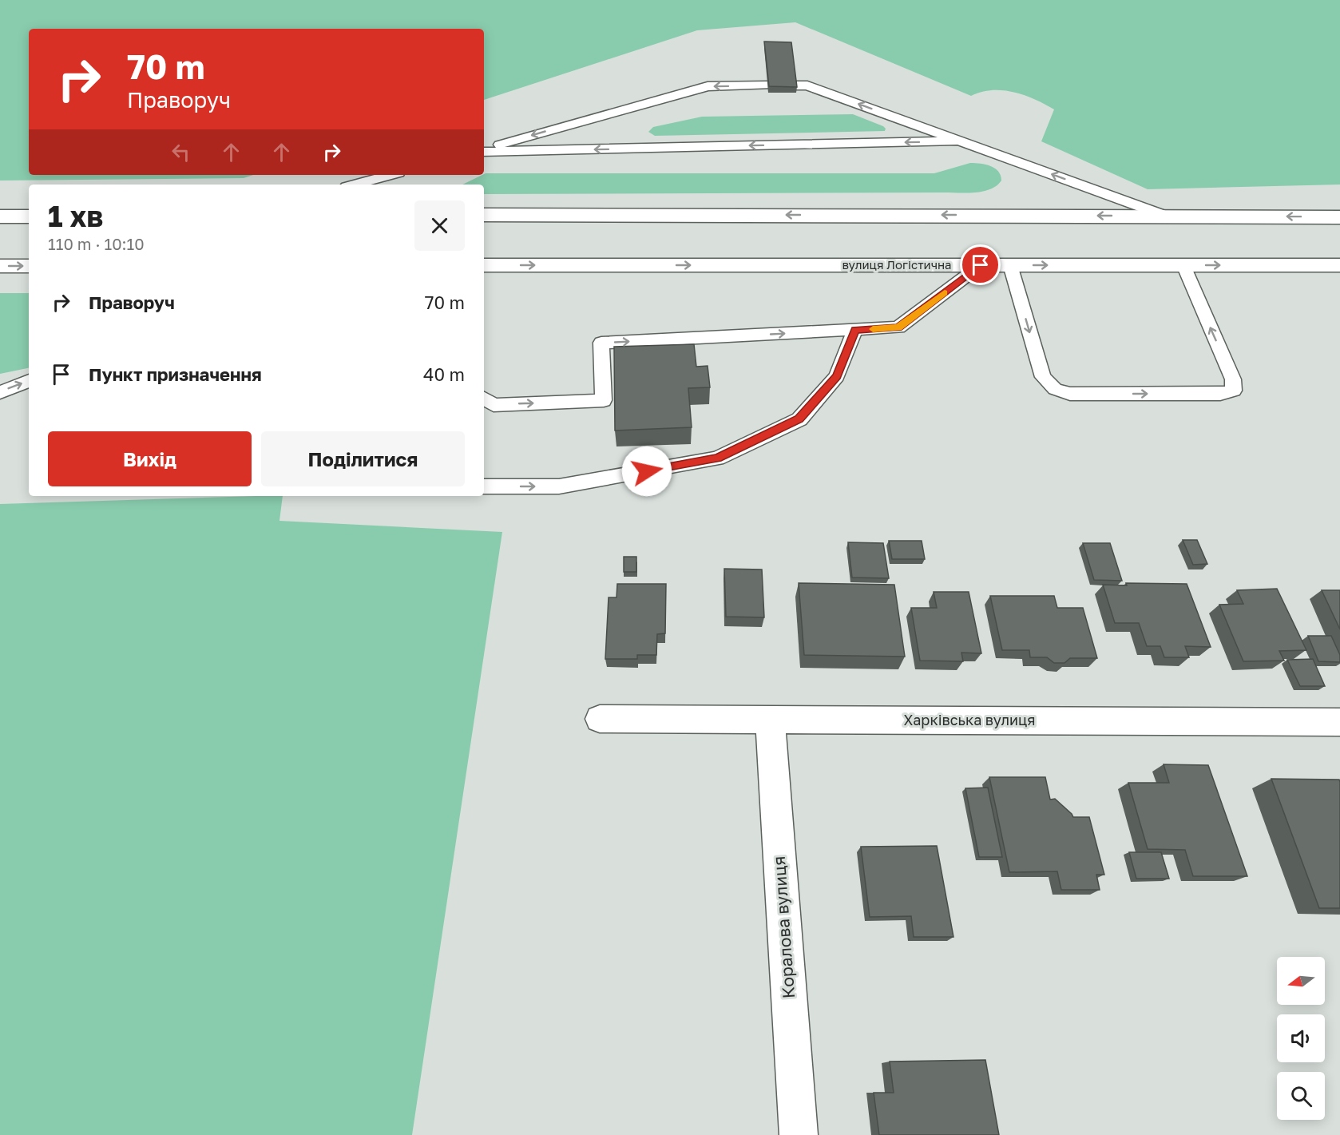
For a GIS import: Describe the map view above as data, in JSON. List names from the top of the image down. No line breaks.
{"streets":{"main road":["вулиця Логістична","Харківська вулиця","Коралова вулиця"]},"crossings":[["Харківська вулиця","Коралова вулиця"]],"north":"left","page":{"turn":["70 m","Праворуч"],"heading":["1 хв","110 m · 10:10"],"list":[{"name":"Праворуч","value":"70 m"},{"name":"Пункт призначення","value":"40 m"}],"buttons":["Вихід","Поділитися"]}}
